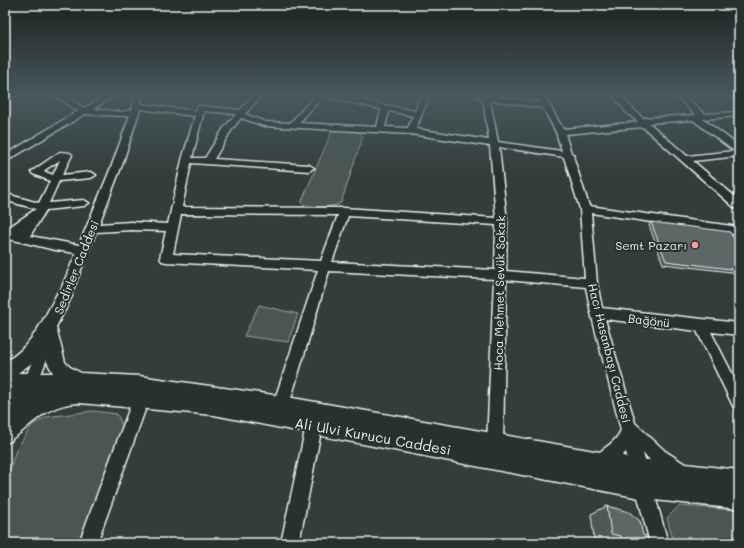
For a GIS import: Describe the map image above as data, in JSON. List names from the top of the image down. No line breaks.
{"streets":{"main road":["Ali Ulvi Kurucu Caddesi"],"street":["Sedirler Caddesi","Hoca Mehmet Sevük Sokak","Bağönü","Hacı Hasanbaşı Caddesi"]},"crossings":[["Sedirler Caddesi","Ali Ulvi Kurucu Caddesi"],["Hoca Mehmet Sevük Sokak","Ali Ulvi Kurucu Caddesi"],["Bağönü","Hacı Hasanbaşı Caddesi"],["Hacı Hasanbaşı Caddesi","Ali Ulvi Kurucu Caddesi"]],"places":["Semt Pazarı"]}
